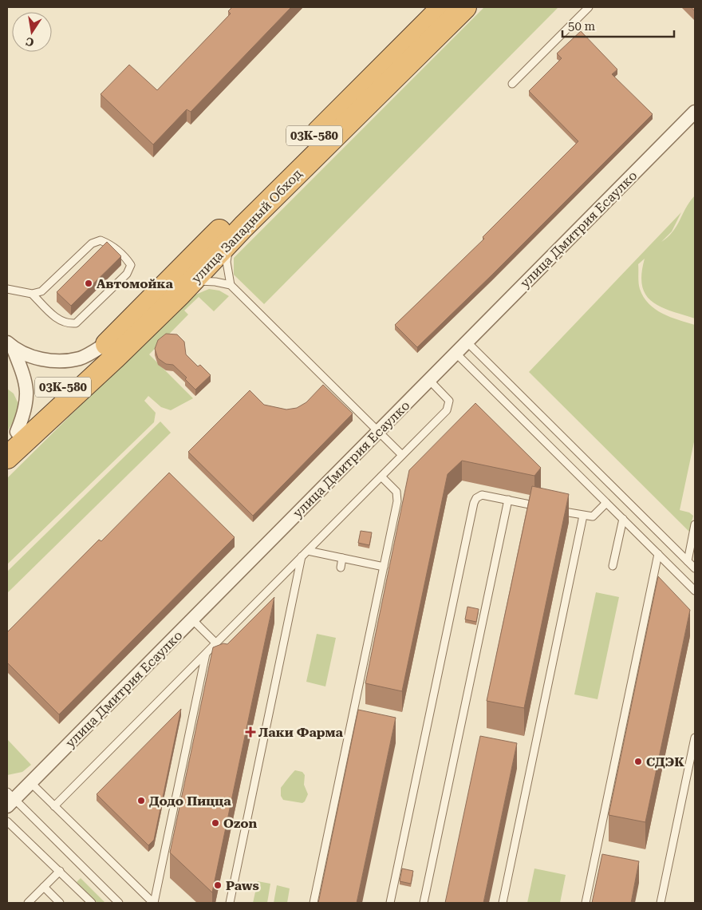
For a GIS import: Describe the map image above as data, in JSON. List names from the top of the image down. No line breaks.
{"streets":{"highway":["03К-580","улица Западный Обход"],"street":["улица Дмитрия Есаулко"]},"places":{"other":["Автомойка","СДЭК","Додо Пицца","Ozon","Paws"],"health":["Лаки Фарма"]},"scale_bar":"50 m","north":"bottom"}
